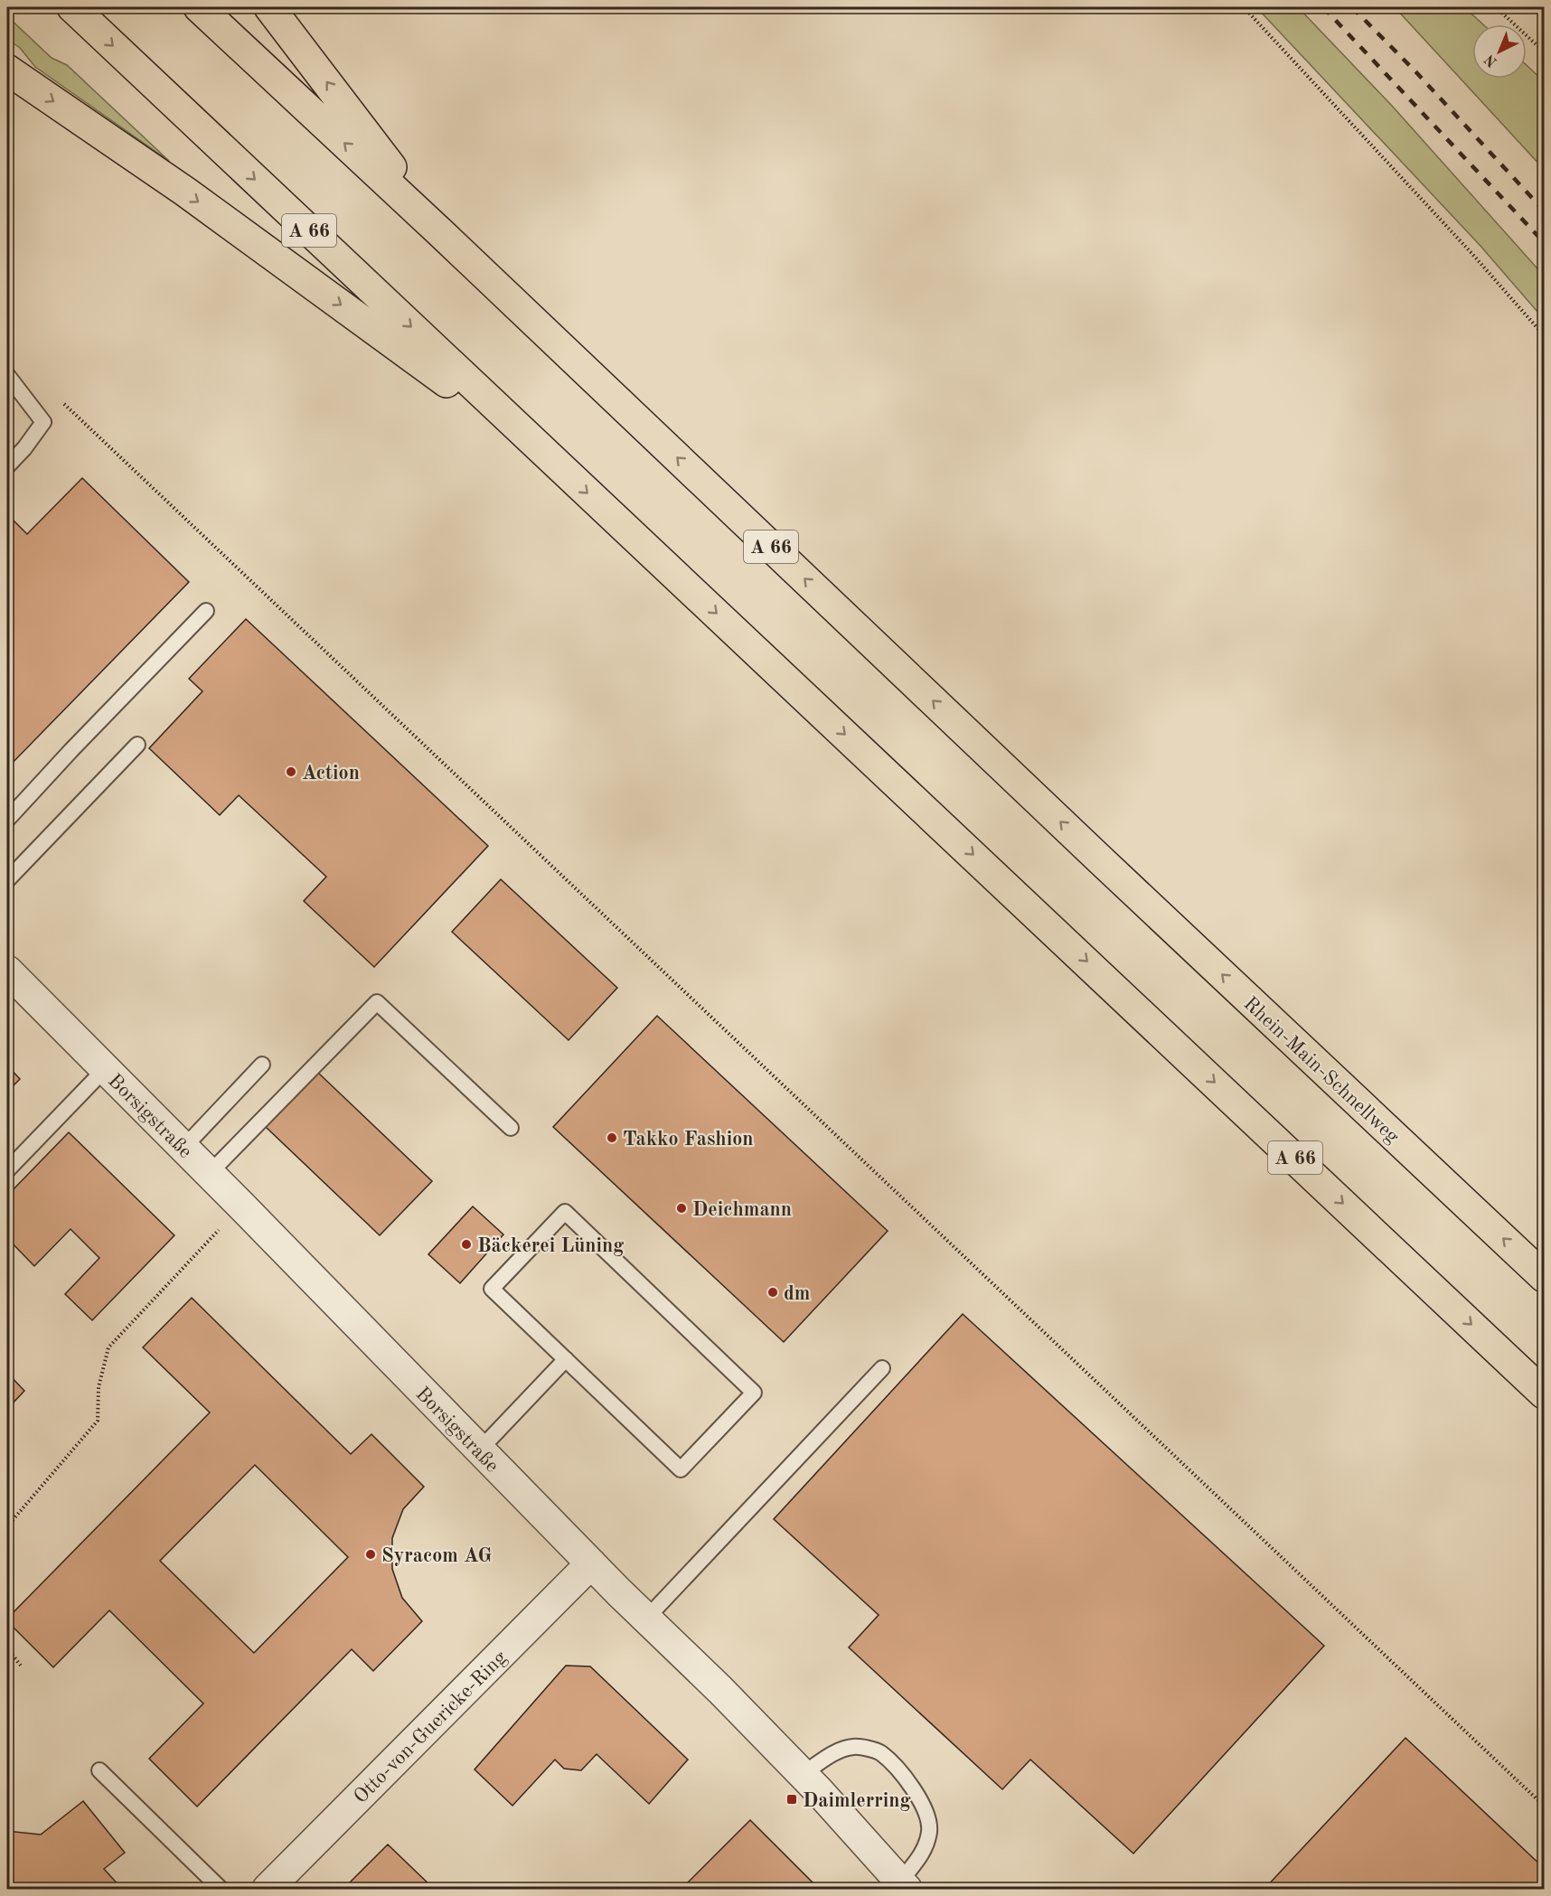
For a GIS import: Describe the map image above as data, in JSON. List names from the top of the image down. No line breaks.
{"streets":{"highway":["A 66","Rhein-Main-Schnellweg"],"street":["Borsigstraße","Otto-von-Guericke-Ring"]},"crossings":[["A 66","Rhein-Main-Schnellweg"],["Borsigstraße","Otto-von-Guericke-Ring"]],"places":{"other":["Action","Takko Fashion","Deichmann","Bäckerei Lüning","dm","Syracom AG"],"transit":["Daimlerring"]},"north":"bottom left"}
